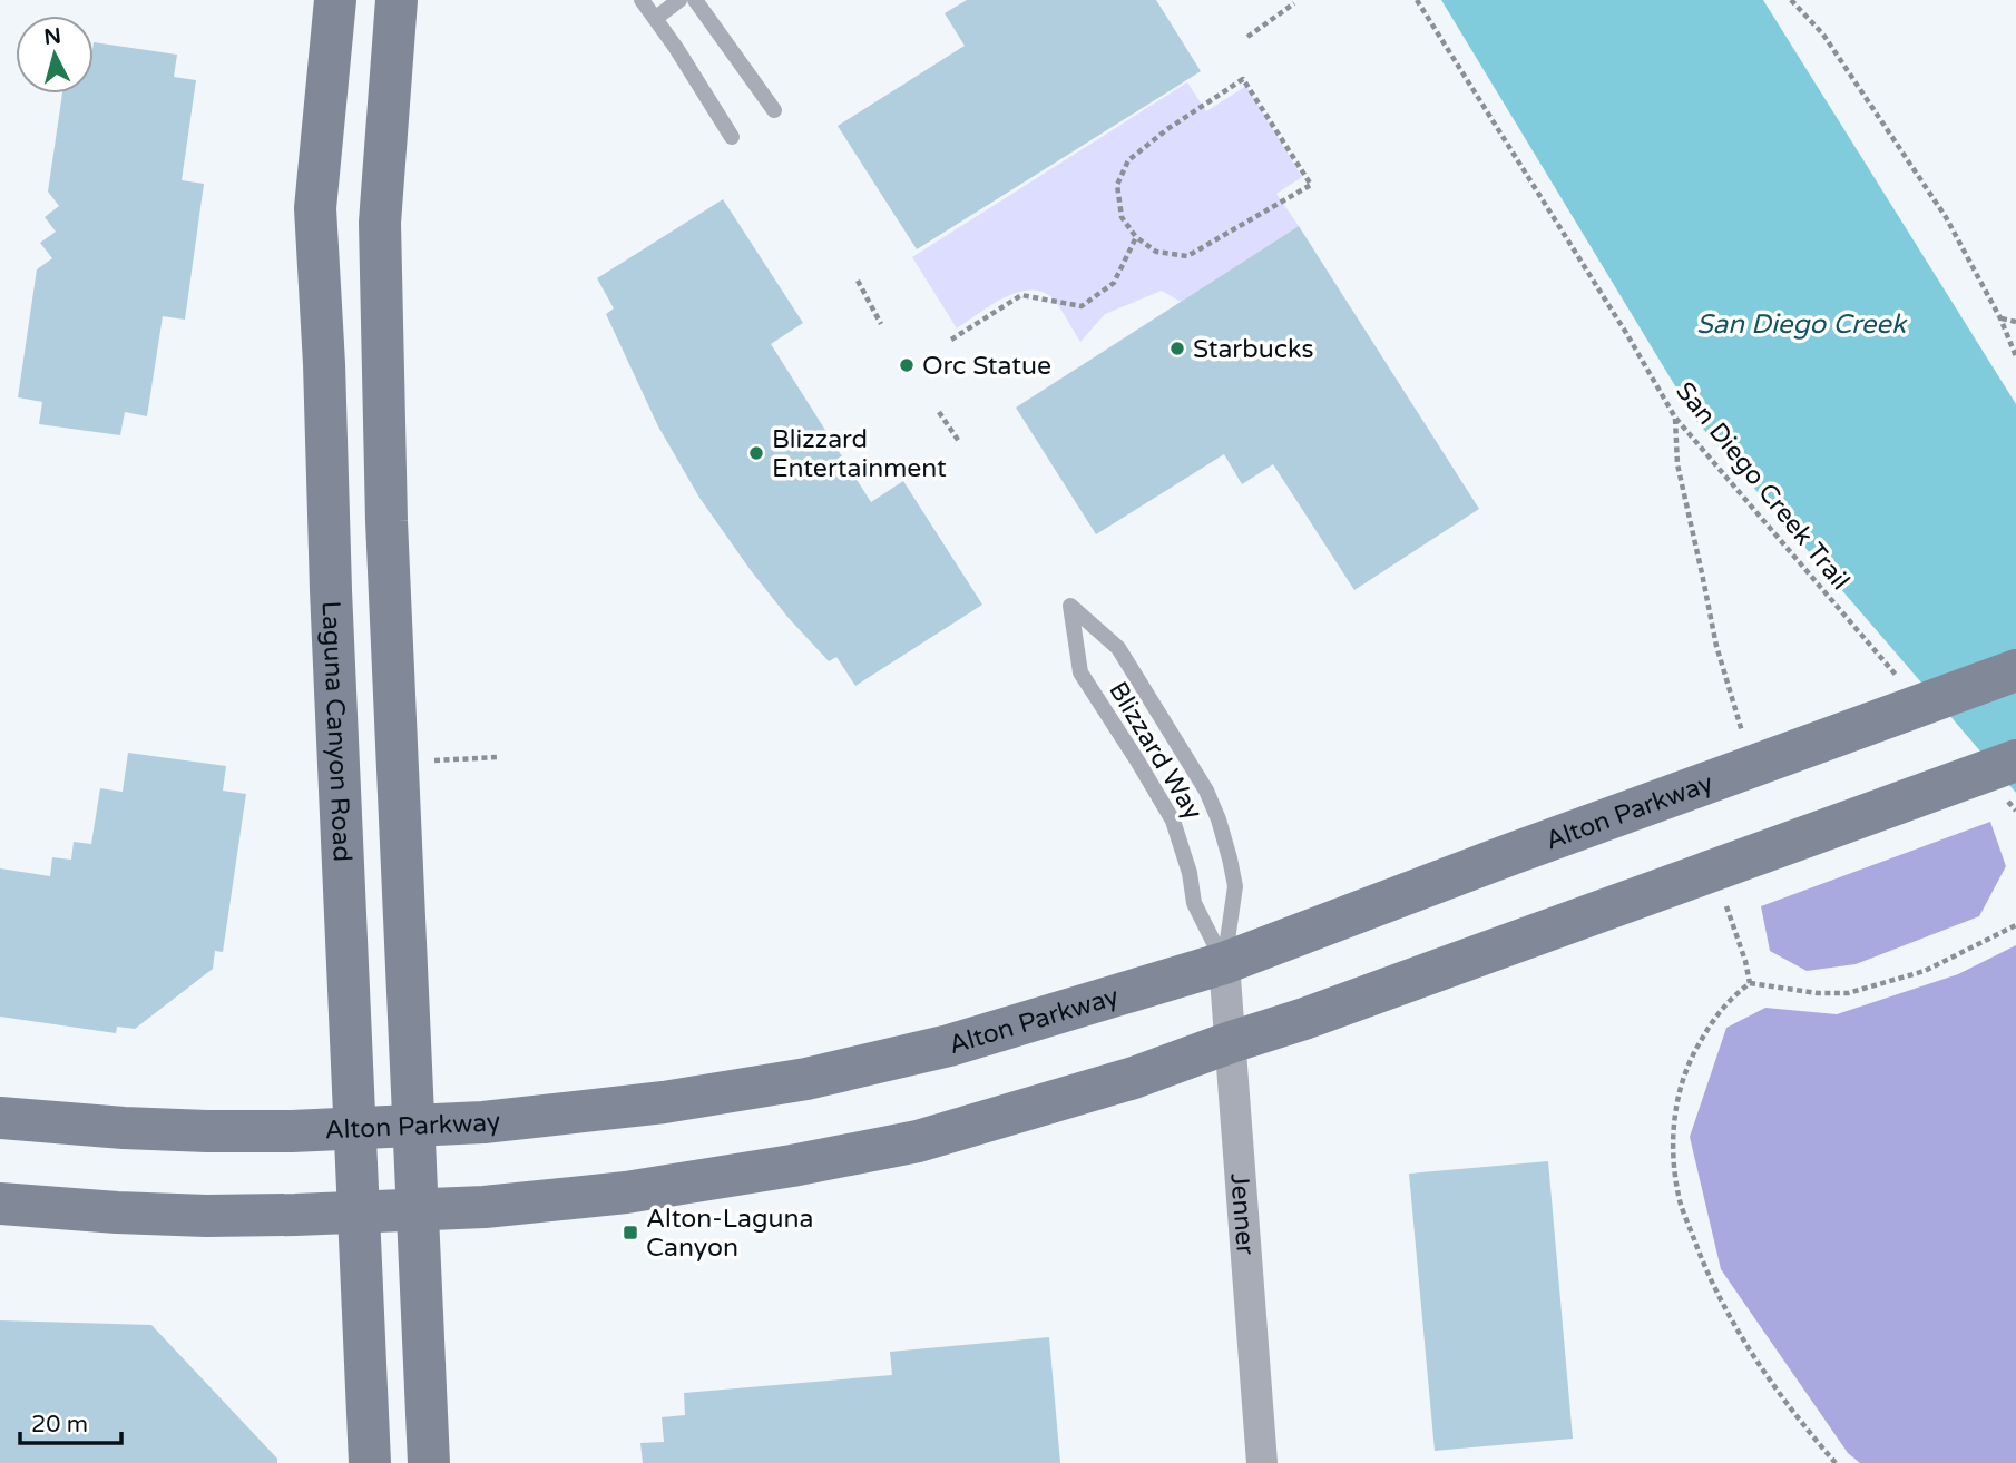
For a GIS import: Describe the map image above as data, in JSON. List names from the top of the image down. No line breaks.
{"streets":{"main road":["Laguna Canyon Road","Alton Parkway"],"street":["Jenner"],"lane":["Blizzard Way"],"path":["San Diego Creek Trail"]},"crossings":[["San Diego Creek Trail","Alton Parkway"],["Laguna Canyon Road","Alton Parkway"],["Blizzard Way","Alton Parkway"],["Blizzard Way","Jenner"],["Alton Parkway","Jenner"]],"water":["San Diego Creek"],"places":{"other":["Starbucks","Orc Statue","Blizzard Entertainment"],"transit":["Alton-Laguna Canyon"]},"scale_bar":"20 m","north":"top"}
